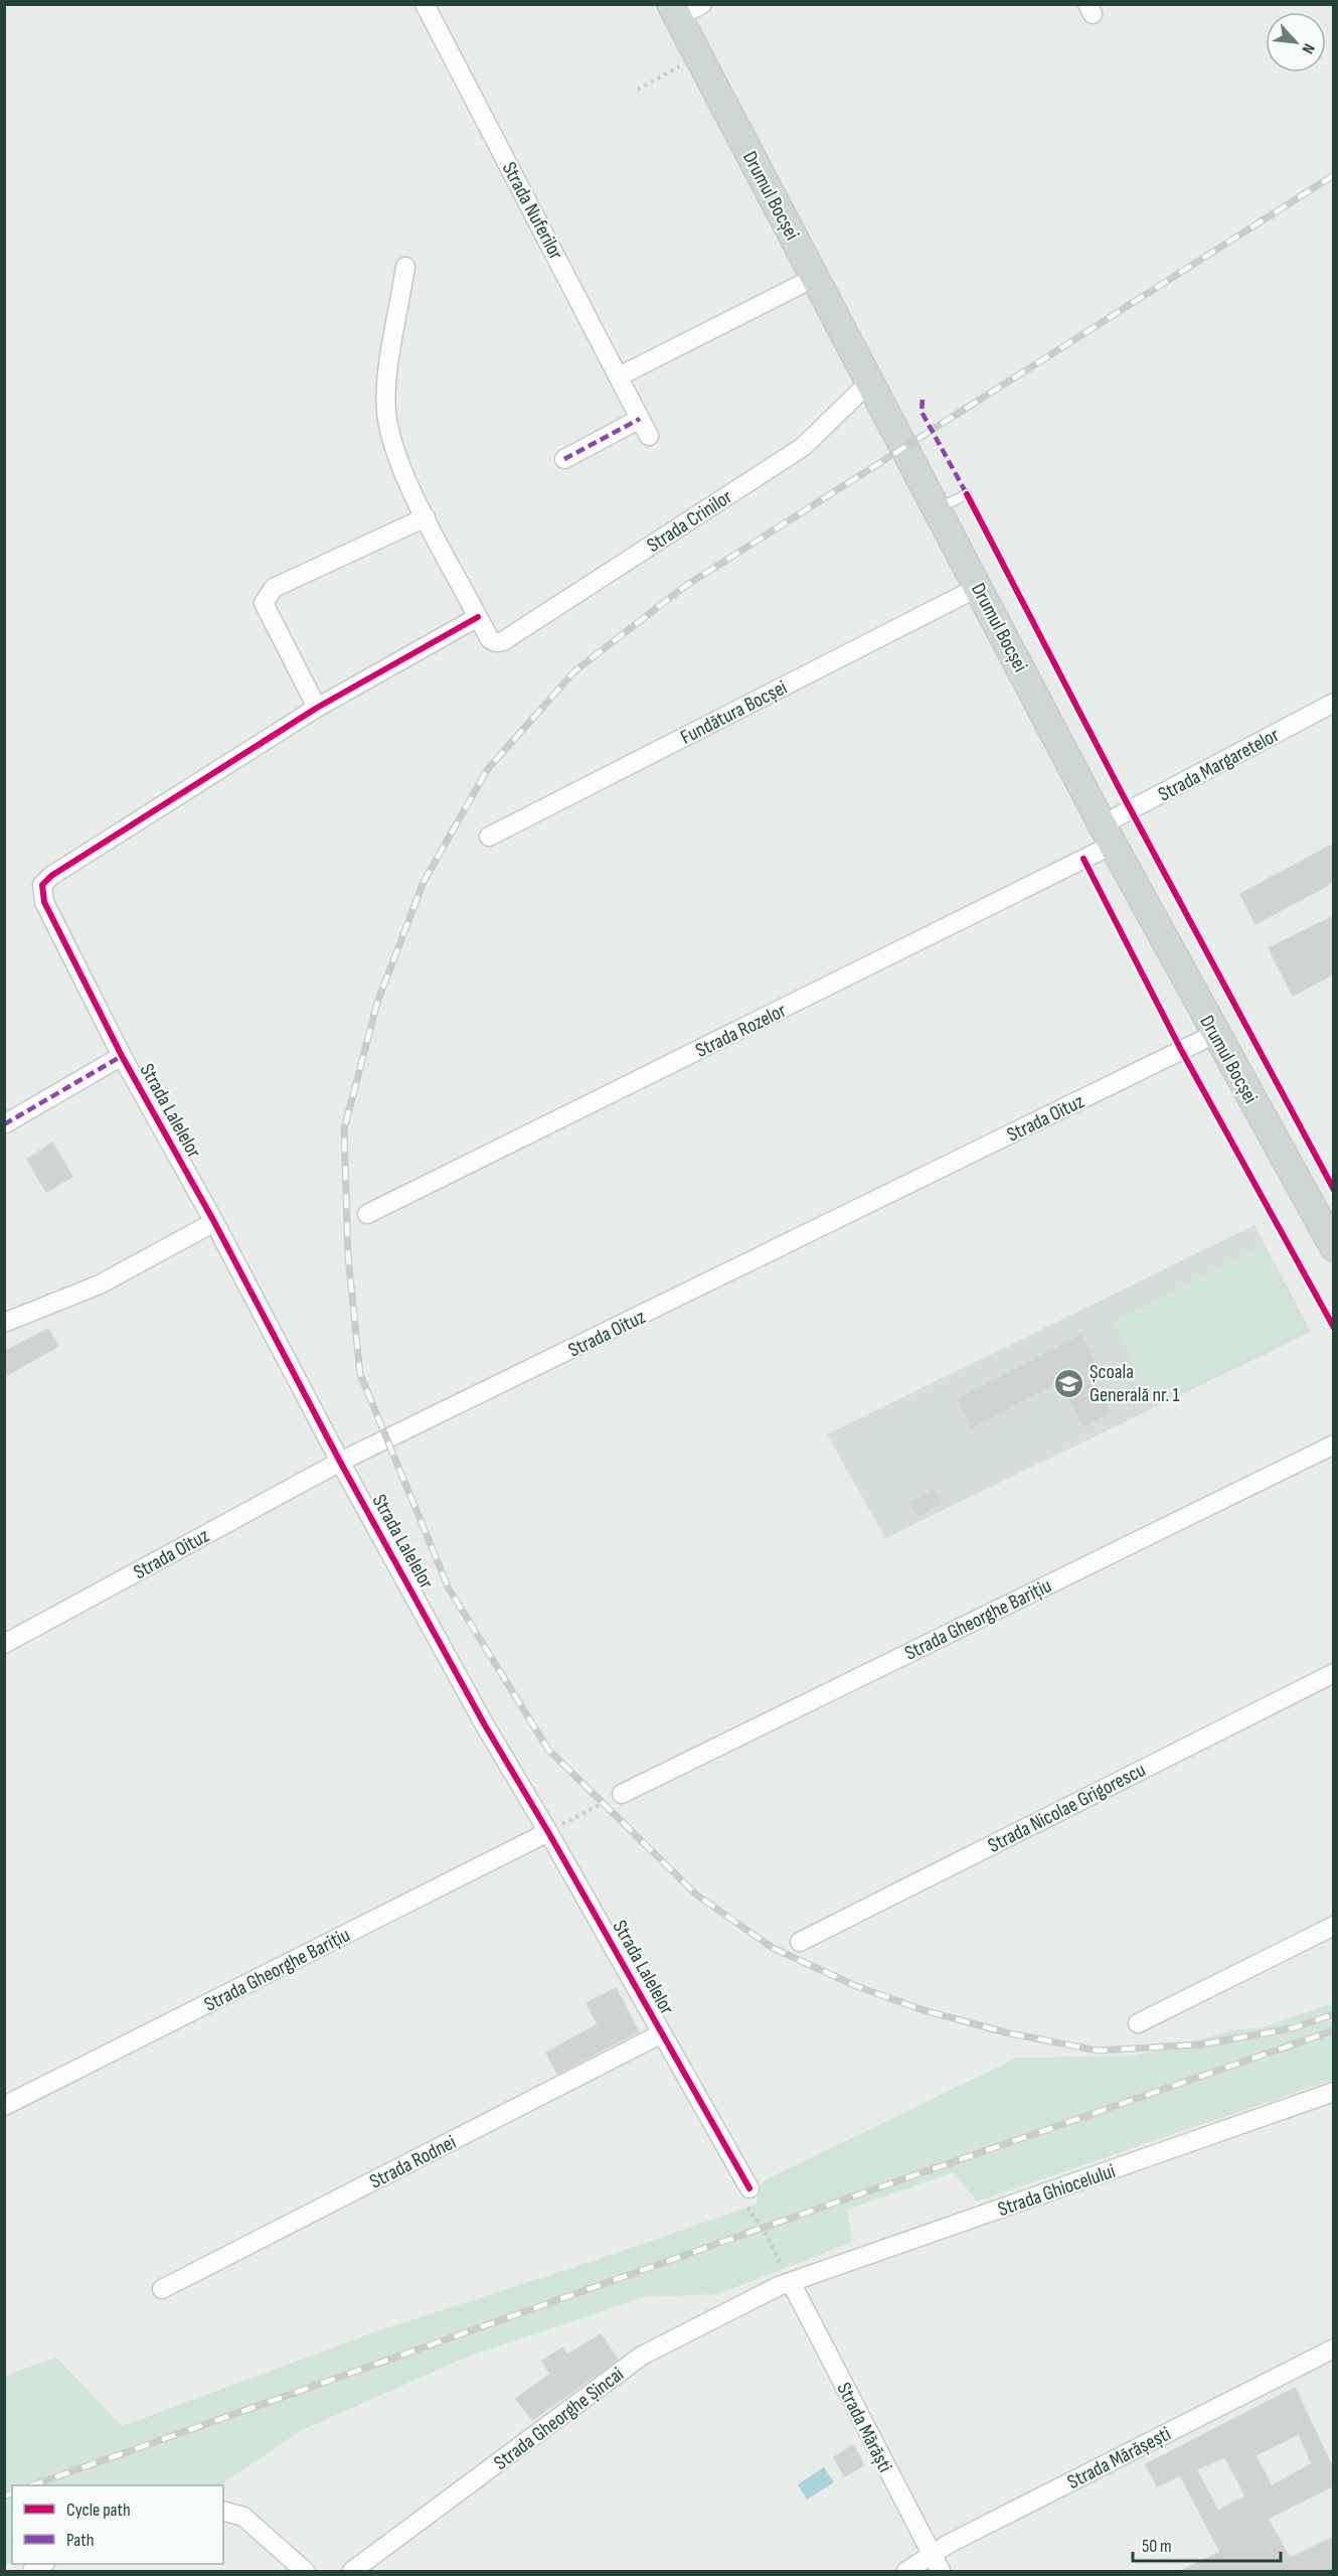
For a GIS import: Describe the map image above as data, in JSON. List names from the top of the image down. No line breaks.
{"streets":{"main road":["Drumul Bocșei"],"street":["Strada Nuferilor","Strada Crinilor","Fundătura Bocșei","Strada Margaretelor","Strada Rozelor","Strada Lalelelor","Strada Oituz","Strada Gheorghe Barițiu","Strada Nicolae Grigorescu","Strada Rodnei","Strada Ghiocelului","Strada Gheorghe Șincai","Strada Mărăști","Strada Mărășești"]},"crossings":[["Drumul Bocșei","Strada Crinilor"],["Drumul Bocșei","Fundătura Bocșei"],["Drumul Bocșei","Strada Margaretelor"],["Drumul Bocșei","Strada Rozelor"],["Drumul Bocșei","Strada Oituz"],["Strada Margaretelor","Strada Rozelor"],["Strada Lalelelor","Strada Oituz"],["Strada Lalelelor","Strada Gheorghe Barițiu"],["Strada Lalelelor","Strada Rodnei"],["Strada Ghiocelului","Strada Gheorghe Șincai"],["Strada Ghiocelului","Strada Mărăști"],["Strada Gheorghe Șincai","Strada Mărăști"],["Strada Mărăști","Strada Mărășești"]],"places":{"school or university":["Școala Generală nr. 1"]},"legend":["Cycle path","Path"],"scale_bar":"50 m","north":"bottom right"}
